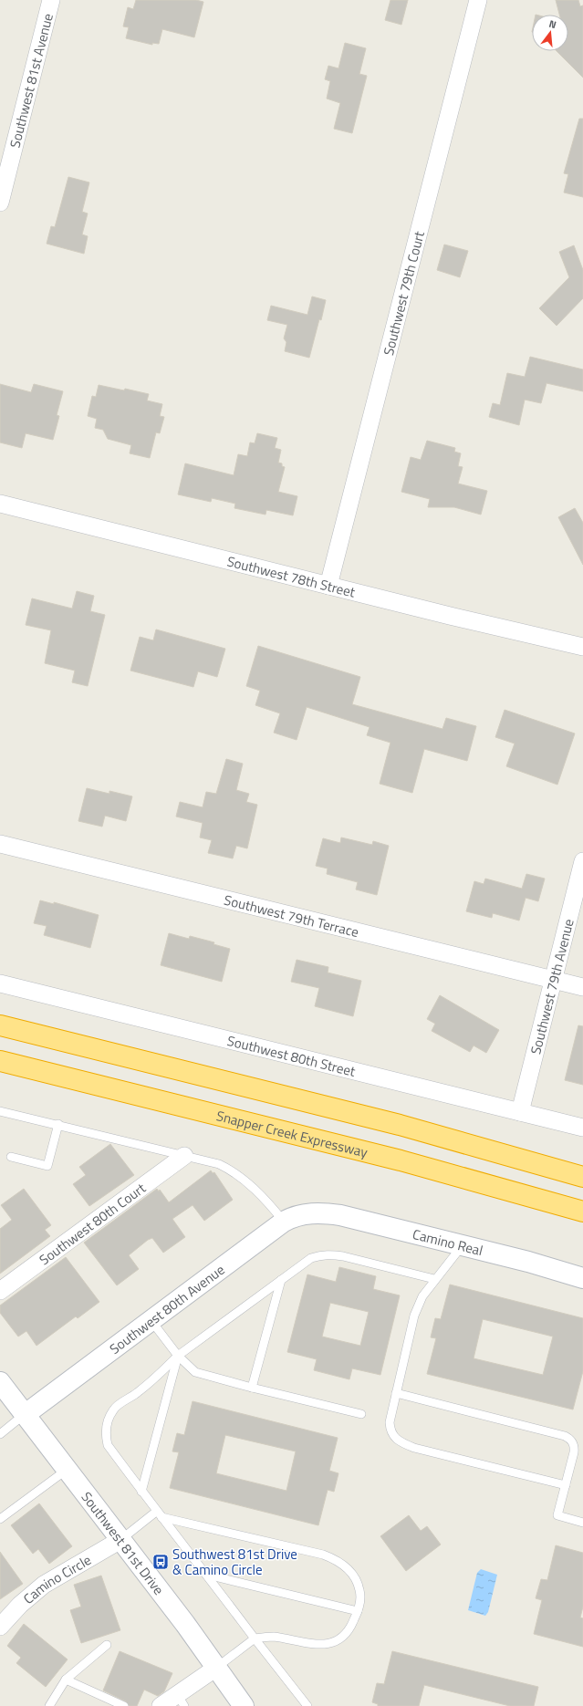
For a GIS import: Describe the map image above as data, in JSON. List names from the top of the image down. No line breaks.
{"streets":{"highway":["Snapper Creek Expressway"],"street":["Southwest 81st Avenue","Southwest 79th Court","Southwest 78th Street","Southwest 79th Terrace","Southwest 79th Avenue","Southwest 80th Street","Southwest 80th Court","Camino Real","Southwest 80th Avenue","Southwest 81st Drive","Camino Circle"]},"crossings":[["Southwest 79th Court","Southwest 78th Street"],["Southwest 79th Terrace","Southwest 79th Avenue"],["Southwest 79th Avenue","Southwest 80th Street"],["Camino Real","Southwest 80th Avenue"],["Southwest 80th Avenue","Southwest 81st Drive"],["Southwest 81st Drive","Camino Circle"]],"places":{"bus stop":["Southwest 81st Drive & Camino Circle"]},"north":"top"}
